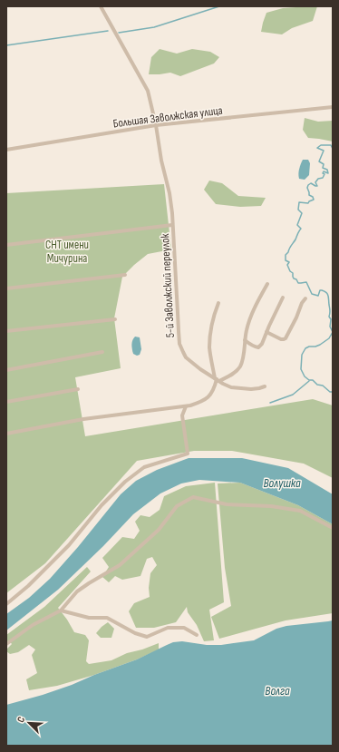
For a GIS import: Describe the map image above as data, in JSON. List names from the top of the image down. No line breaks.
{"streets":{"street":["Большая Заволжская улица","5-й Заволжский переулок"]},"crossings":[["Большая Заволжская улица","5-й Заволжский переулок"]],"water":["Волушка","Волга"],"parks":["СНТ имени Мичурина"],"north":"top left"}
